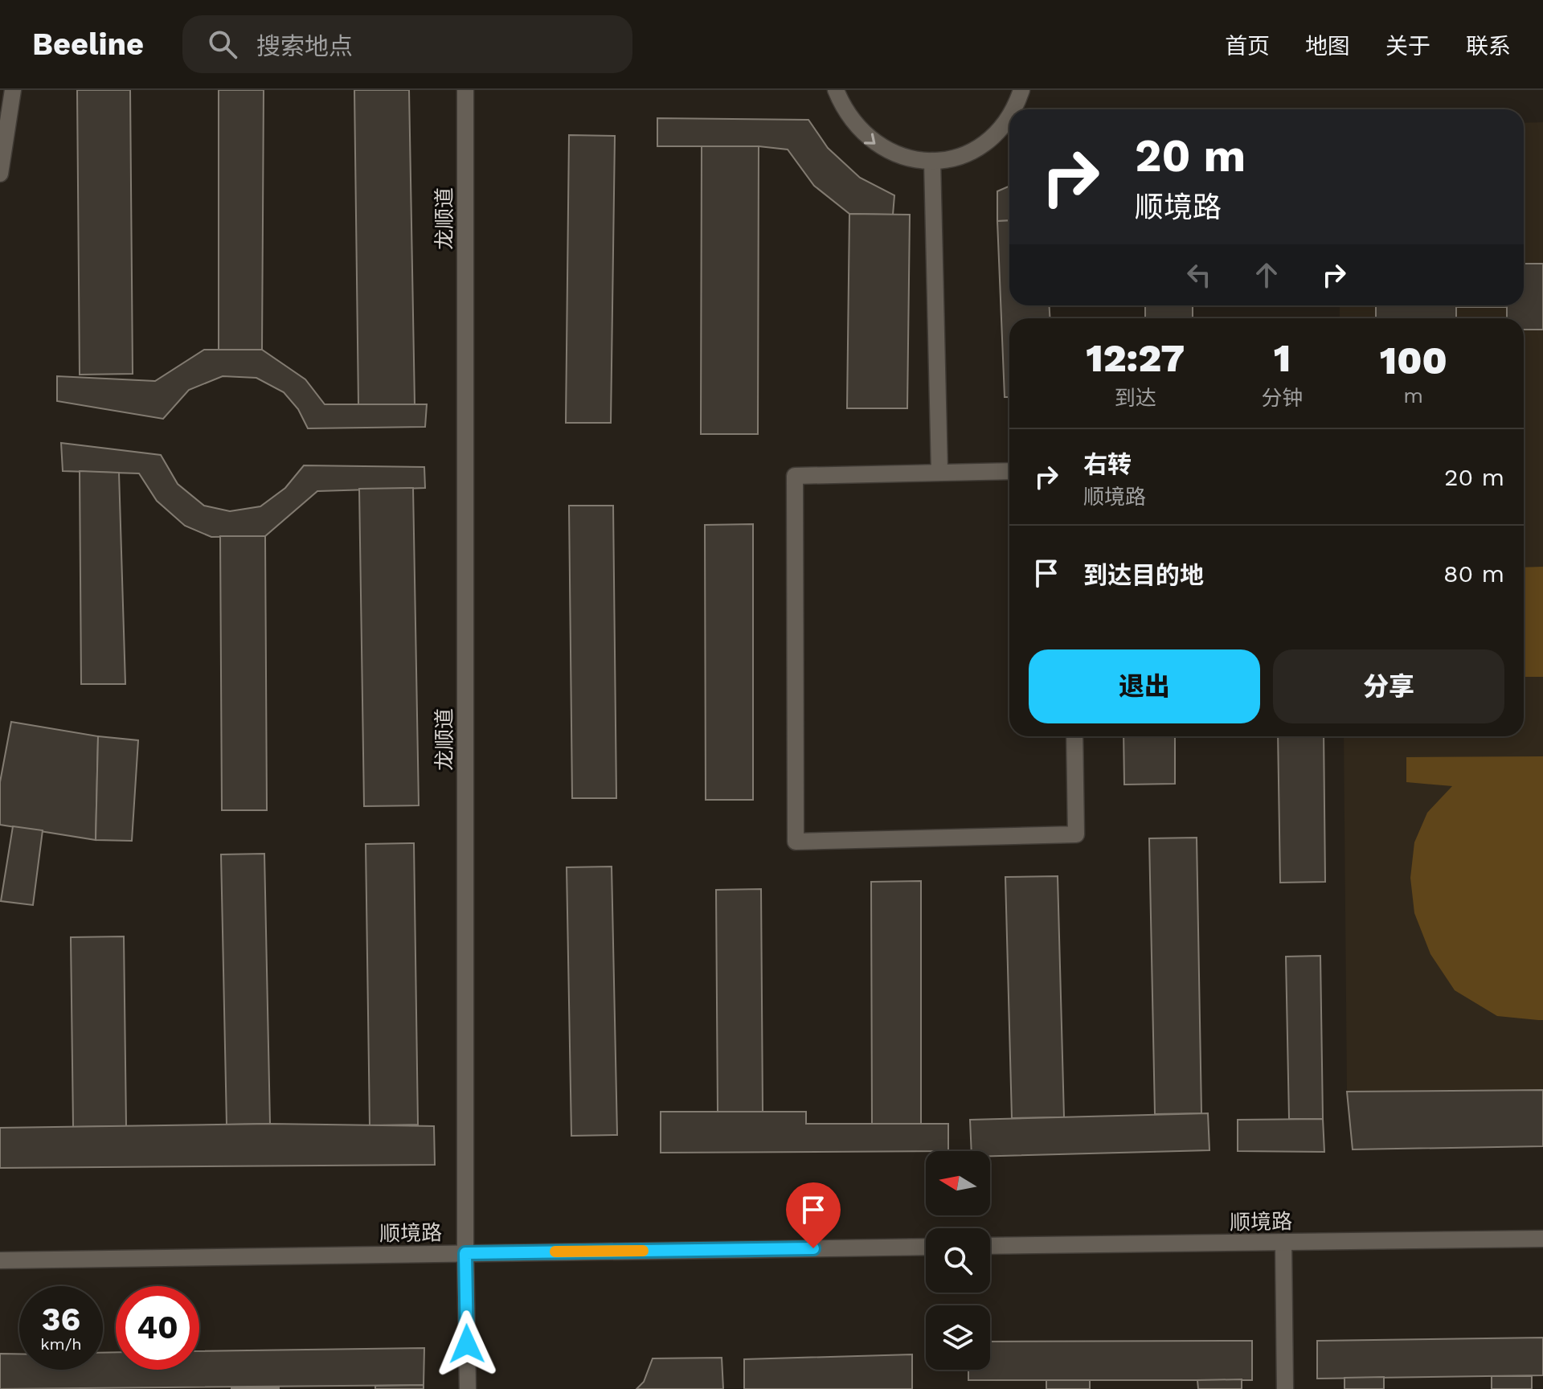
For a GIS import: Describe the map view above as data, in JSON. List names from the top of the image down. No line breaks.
{"streets":{"street":["龙顺道","顺境路"]},"crossings":[["龙顺道","顺境路"]],"north":"left","page":{"header":"Beeline","search":"搜索地点","nav":["首页","地图","关于","联系"],"turn":["20 m","顺境路"],"eta":["12:27","到达","1","分钟","100","m"],"list":[{"name":"右转","note":"顺境路","value":"20 m"},{"name":"到达目的地","value":"80 m"}],"buttons":["退出","分享"],"speed":"36 km/h","limit":"40"}}
